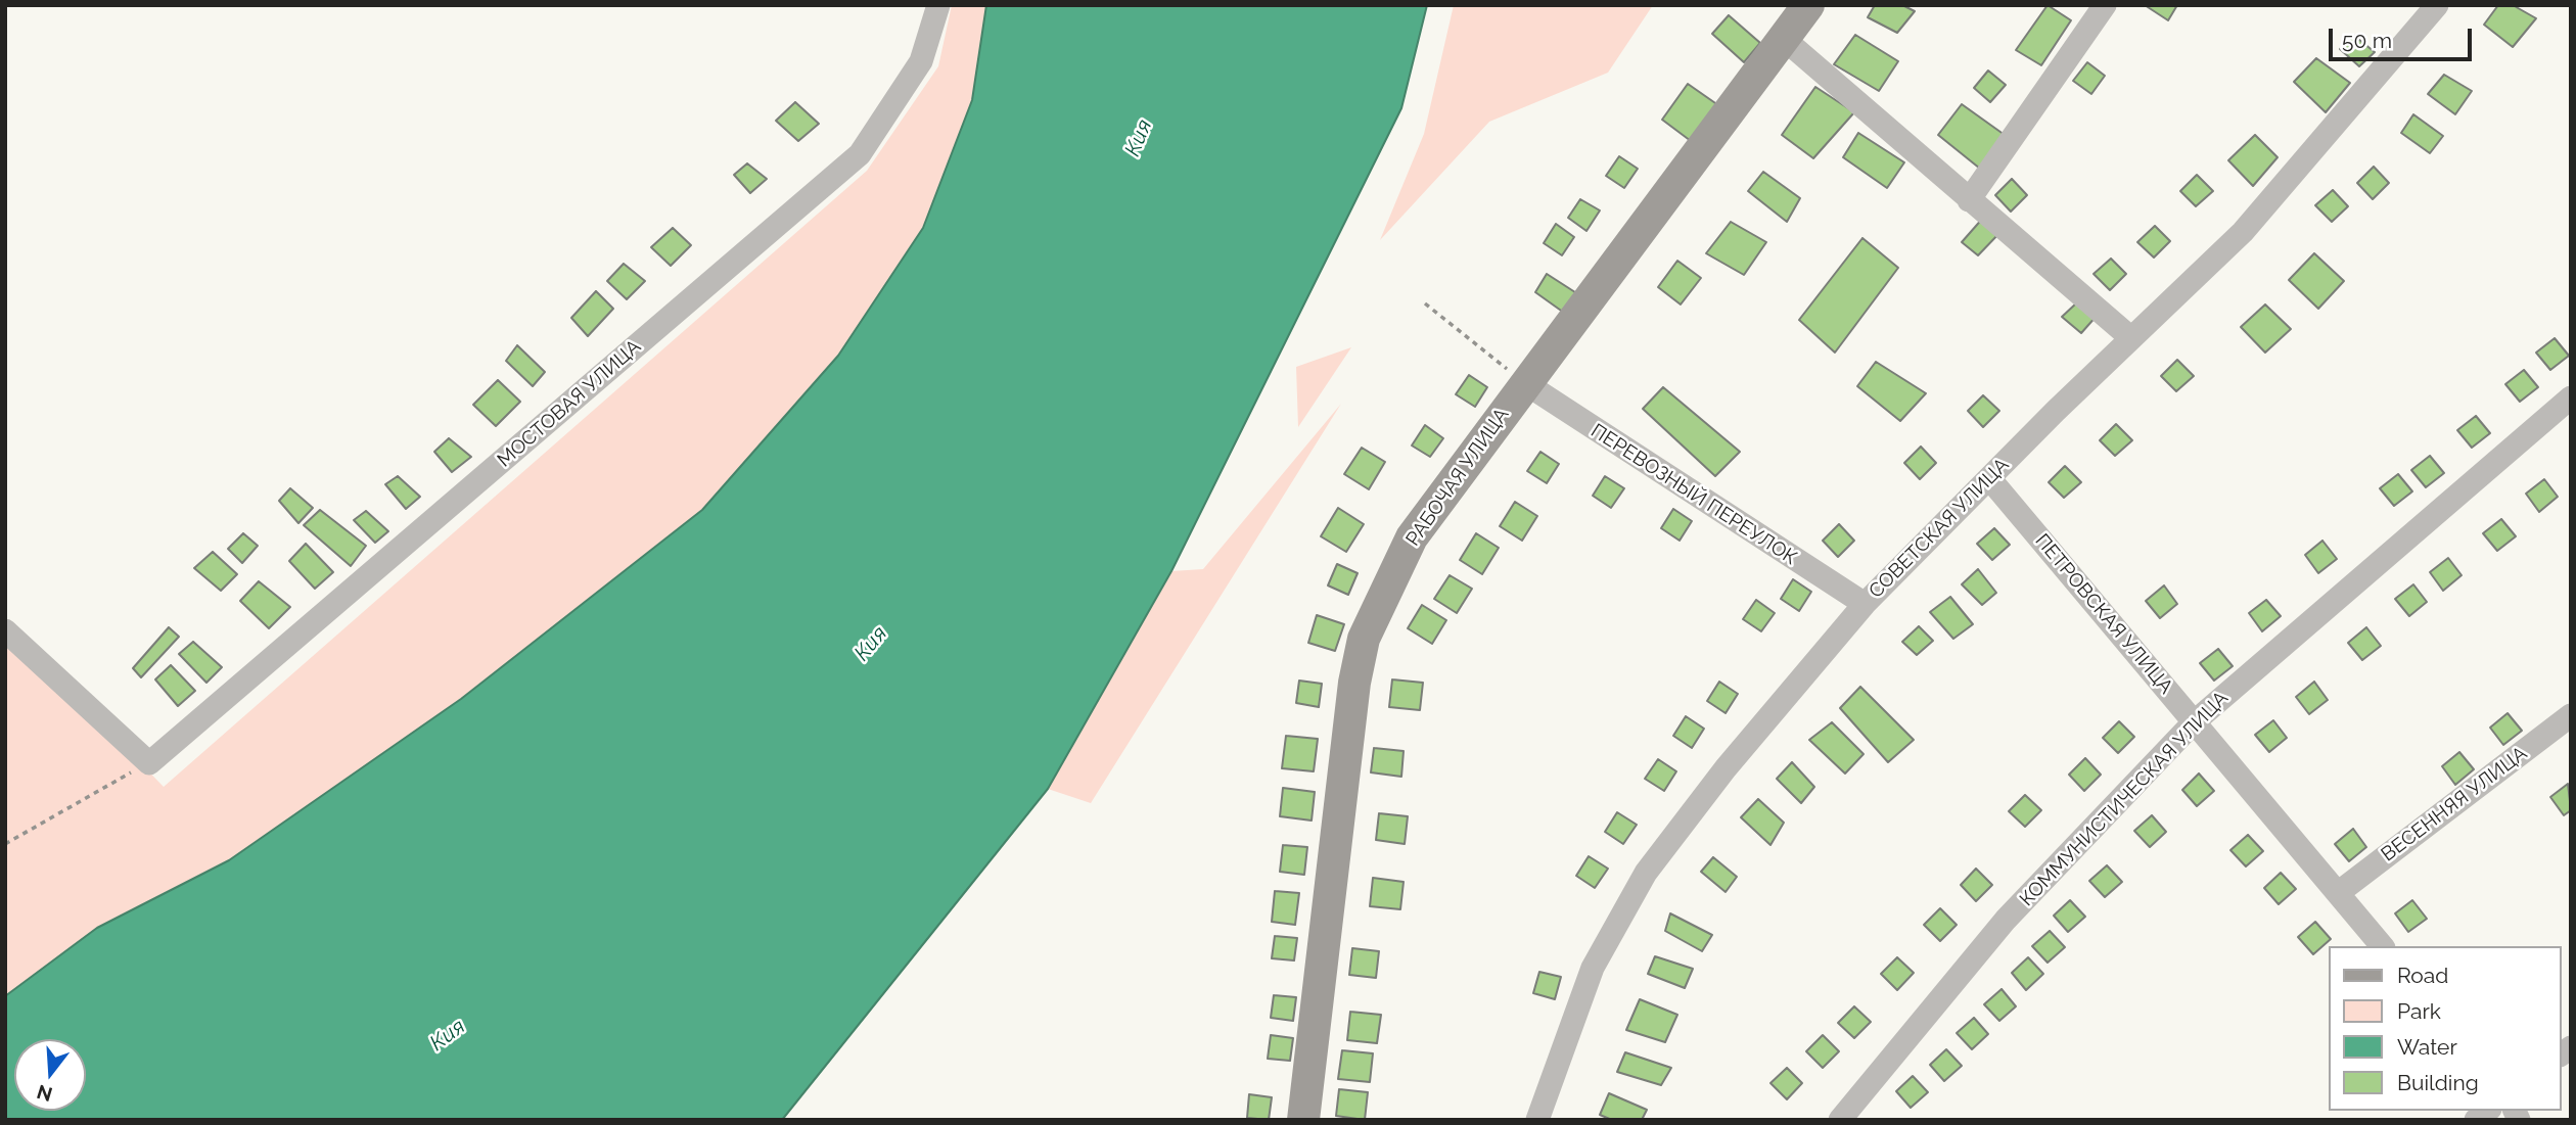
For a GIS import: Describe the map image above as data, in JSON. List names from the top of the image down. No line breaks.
{"streets":{"main road":["РАБОЧАЯ УЛИЦА"],"street":["МОСТОВАЯ УЛИЦА","ПЕРЕВОЗНЫЙ ПЕРЕУЛОК","СОВЕТСКАЯ УЛИЦА","ПЕТРОВСКАЯ УЛИЦА","КОММУНИСТИЧЕСКАЯ УЛИЦА","ВЕСЕННЯЯ УЛИЦА"]},"crossings":[["РАБОЧАЯ УЛИЦА","ПЕРЕВОЗНЫЙ ПЕРЕУЛОК"],["ПЕРЕВОЗНЫЙ ПЕРЕУЛОК","СОВЕТСКАЯ УЛИЦА"],["СОВЕТСКАЯ УЛИЦА","ПЕТРОВСКАЯ УЛИЦА"],["ПЕТРОВСКАЯ УЛИЦА","КОММУНИСТИЧЕСКАЯ УЛИЦА"],["ПЕТРОВСКАЯ УЛИЦА","ВЕСЕННЯЯ УЛИЦА"]],"water":["Кия"],"legend":["Road","Park","Water","Building"],"scale_bar":"50 m","north":"bottom"}
